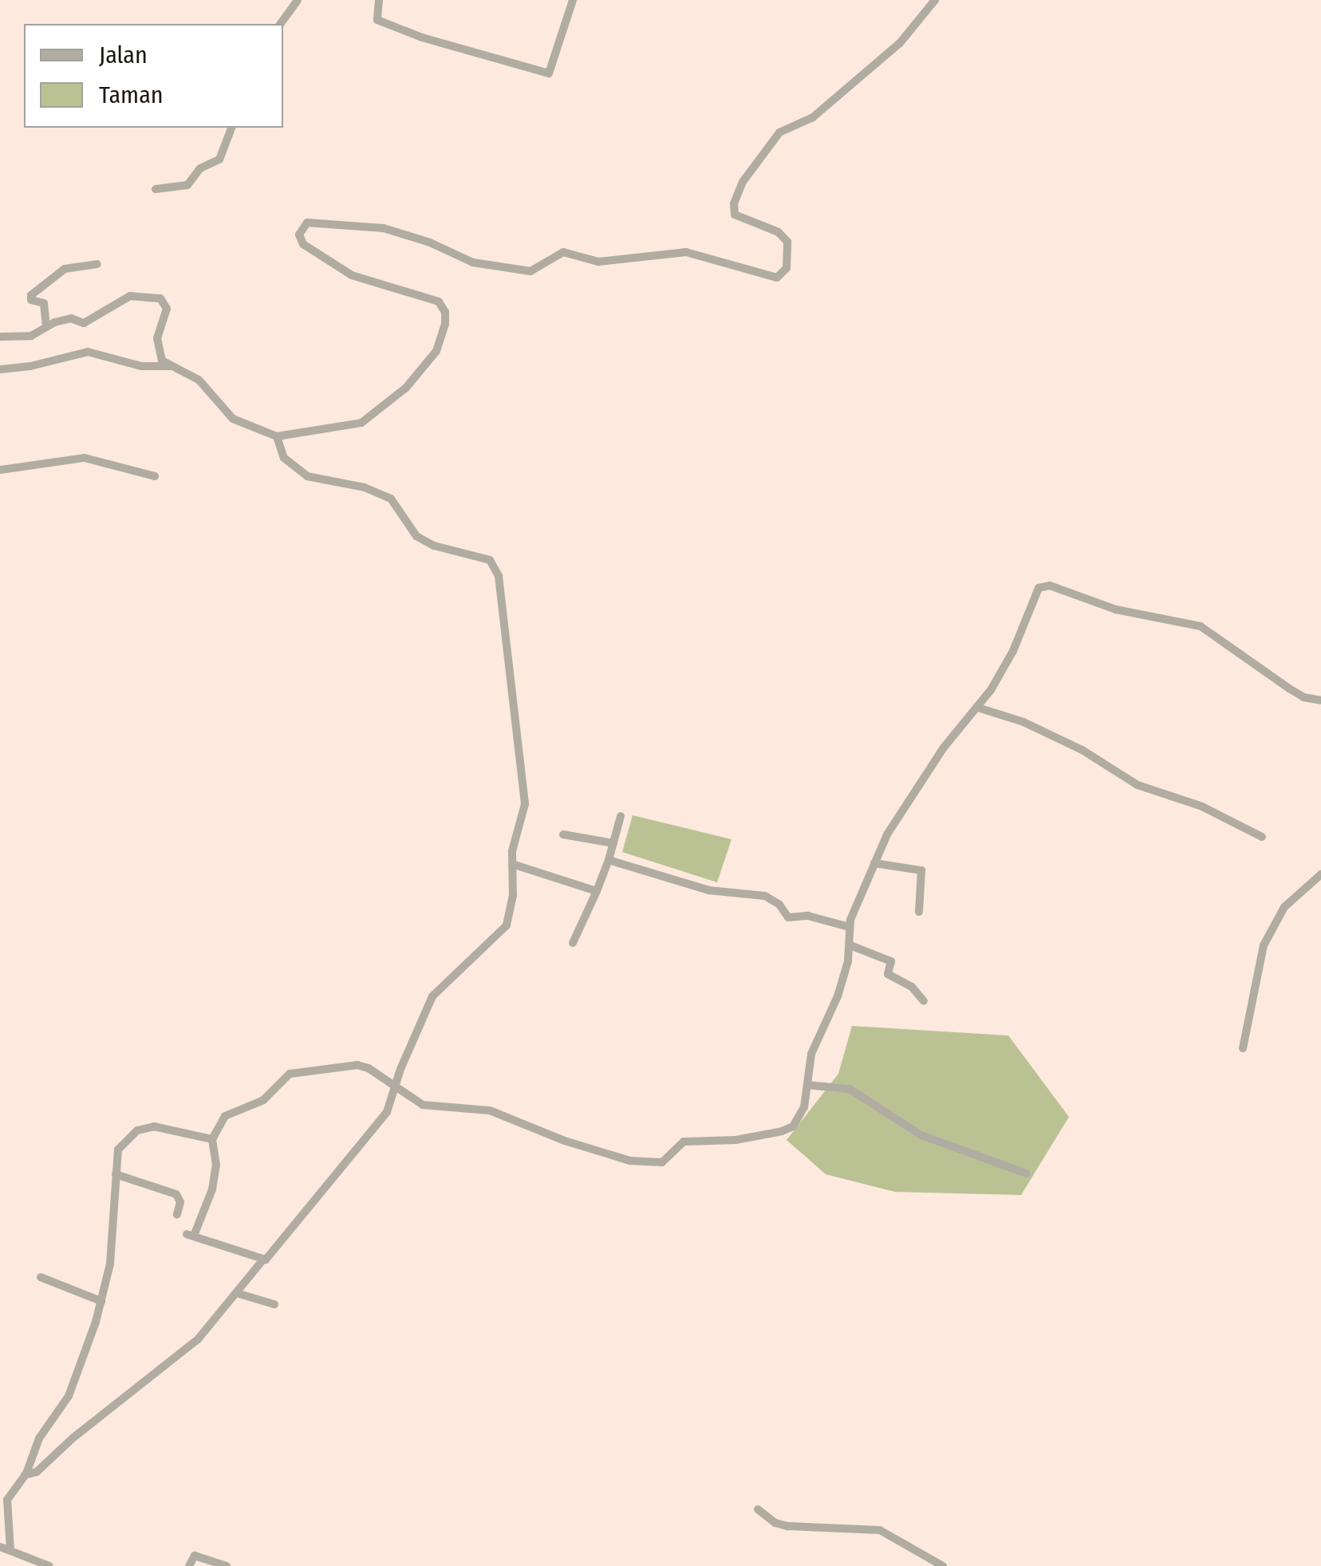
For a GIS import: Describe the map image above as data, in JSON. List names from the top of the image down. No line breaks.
{"legend":["Jalan","Taman"]}
